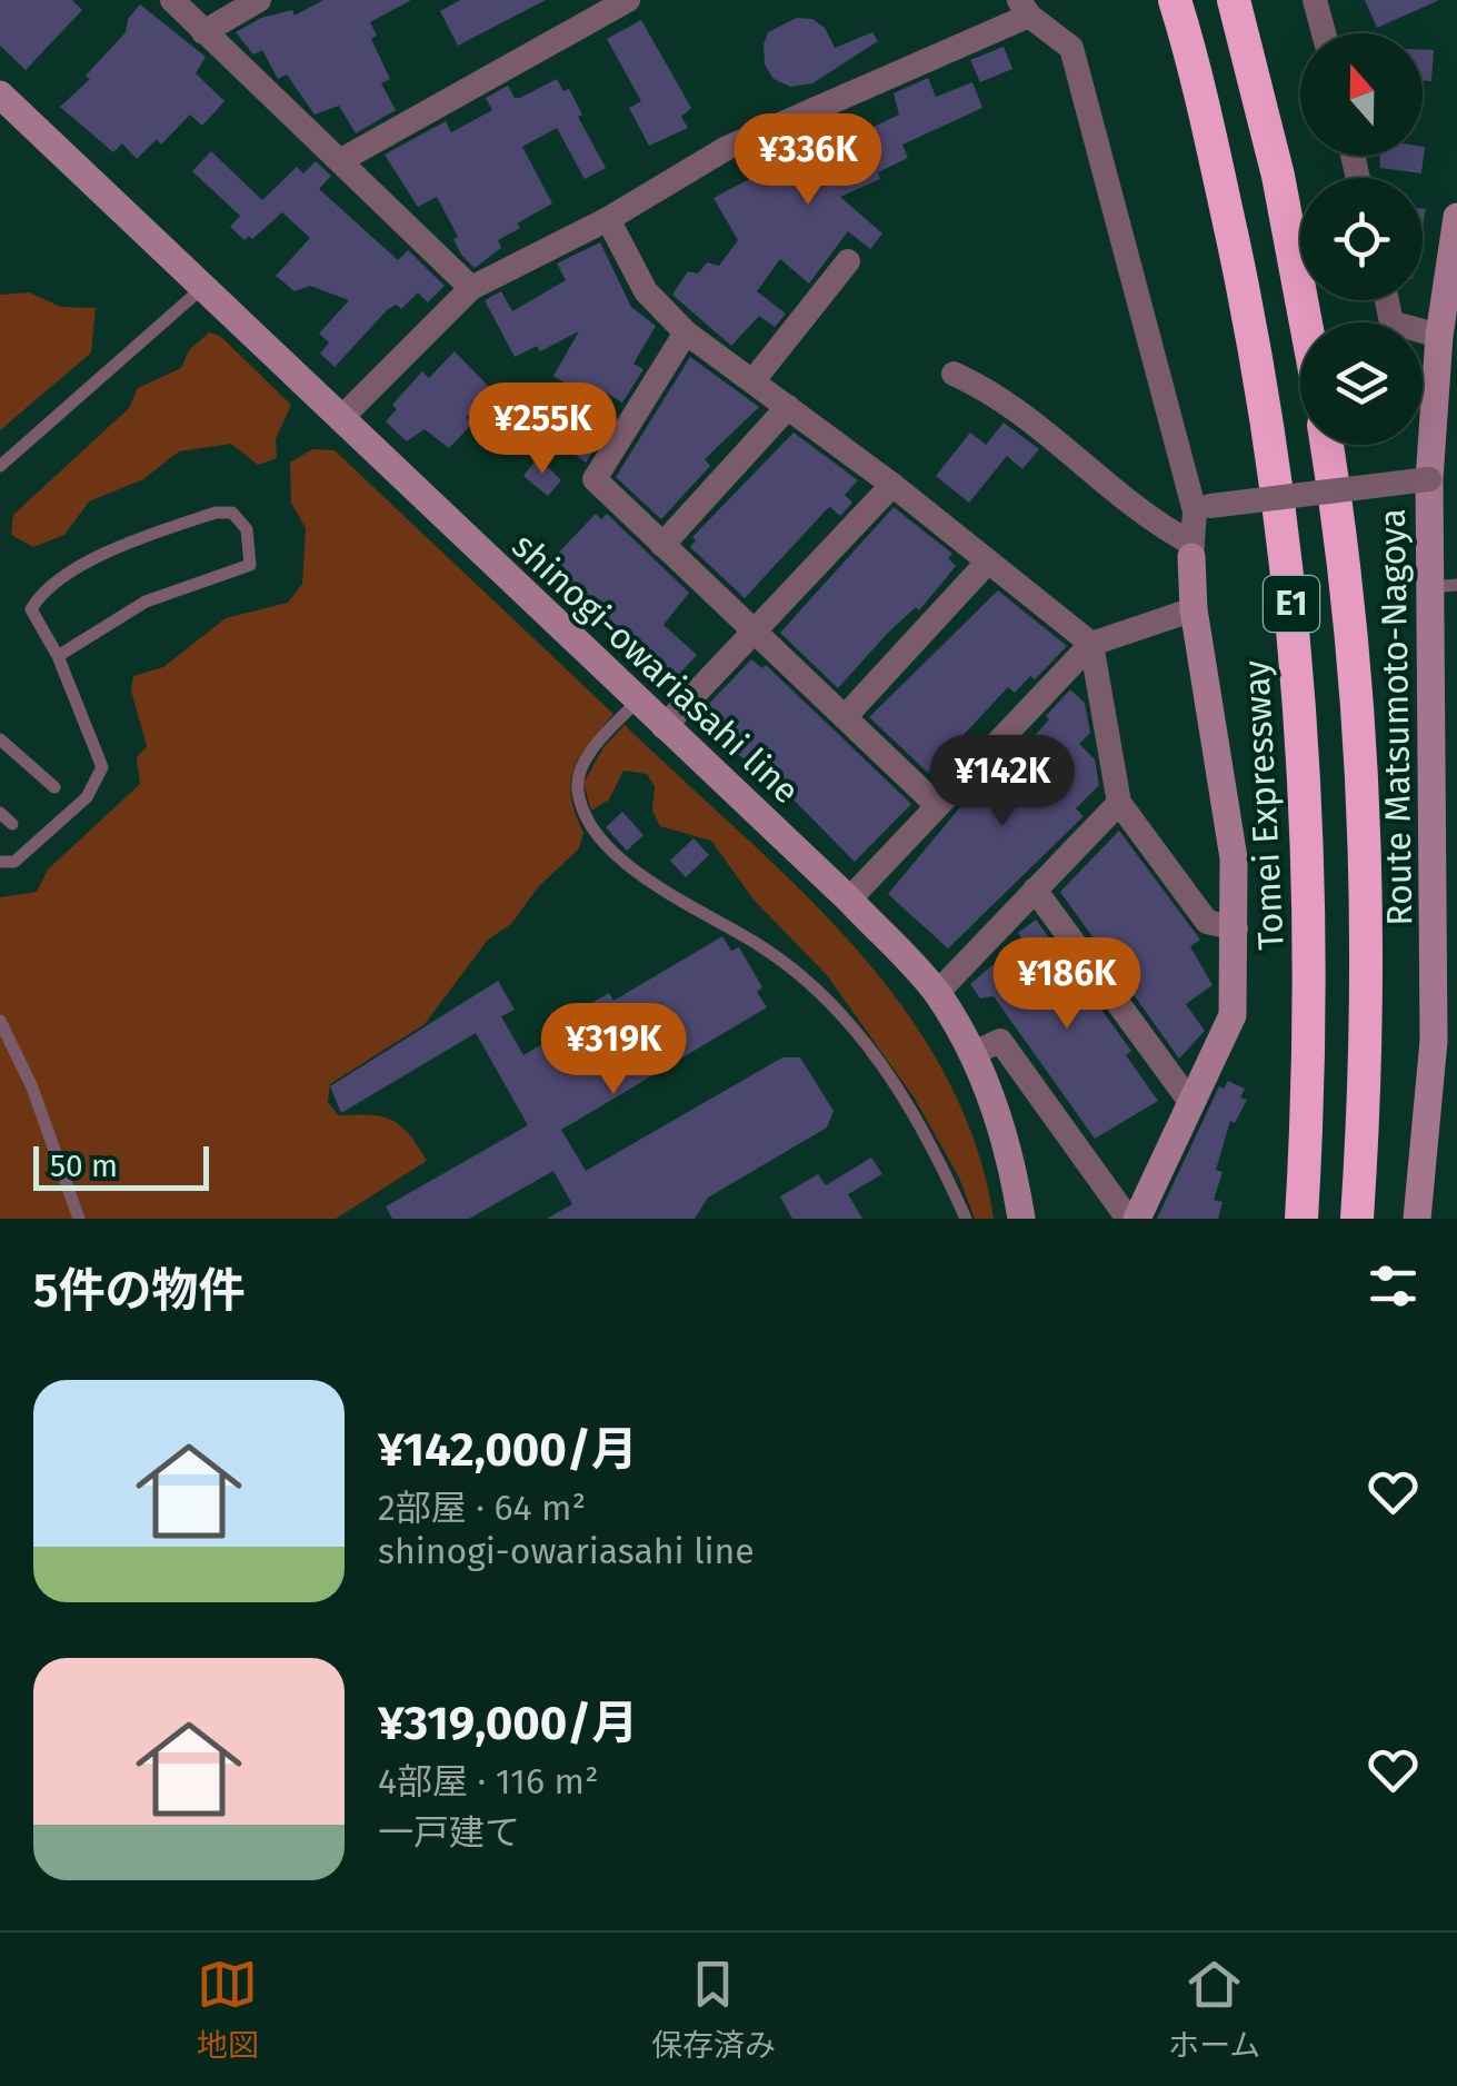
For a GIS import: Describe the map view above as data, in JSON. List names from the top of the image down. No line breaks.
{"streets":{"highway":["E1","Tomei Expressway"],"main road":["shinogi-owariasahi line","Route Matsumoto-Nagoya"]},"scale_bar":"50 m","north":"top","page":{"price":["¥336K","¥255K","¥142K","¥186K","¥319K"],"scale":"50 m","heading":"5件の物件","list":[{"name":"¥142,000/月","note":"2部屋 · 64 m² · shinogi-owariasahi line"},{"name":"¥319,000/月","note":"4部屋 · 116 m² · 一戸建て"}],"tabs":["地図","保存済み","ホーム"]}}
